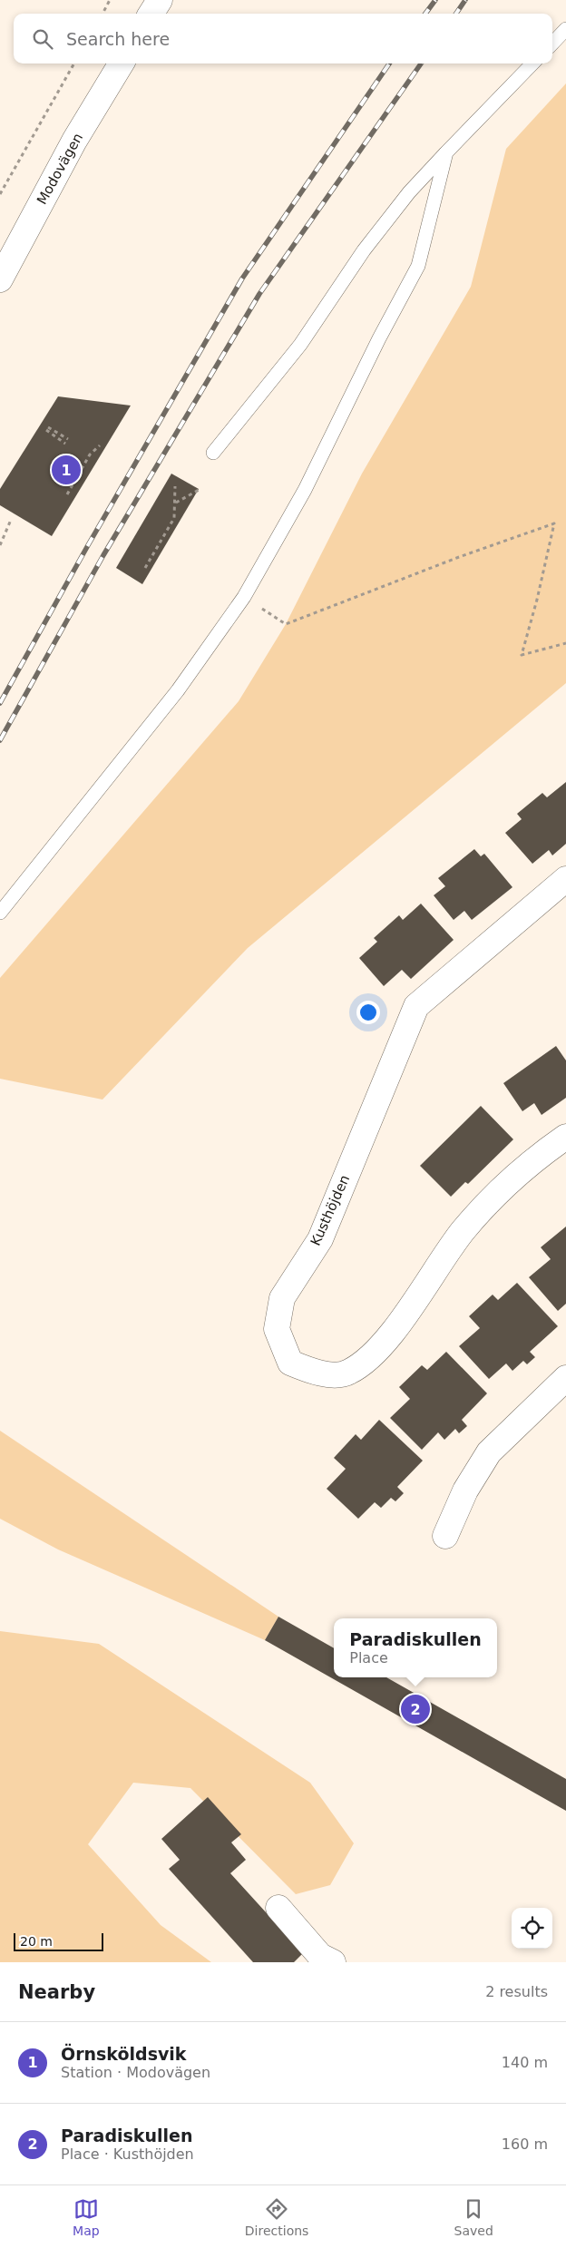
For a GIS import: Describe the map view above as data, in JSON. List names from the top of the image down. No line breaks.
{"streets":{"street":["Modovägen","Kusthöjden"]},"scale_bar":"20 m","page":{"search":"Search here","pins":["1","2"],"popup":["Paradiskullen","Place"],"scale":"20 m","heading":["Nearby","2 results"],"list":[{"mark":"1","name":"Örnsköldsvik","note":"Station · Modovägen","value":"140 m"},{"mark":"2","name":"Paradiskullen","note":"Place · Kusthöjden","value":"160 m"}],"nav":["Map","Directions","Saved"]}}
